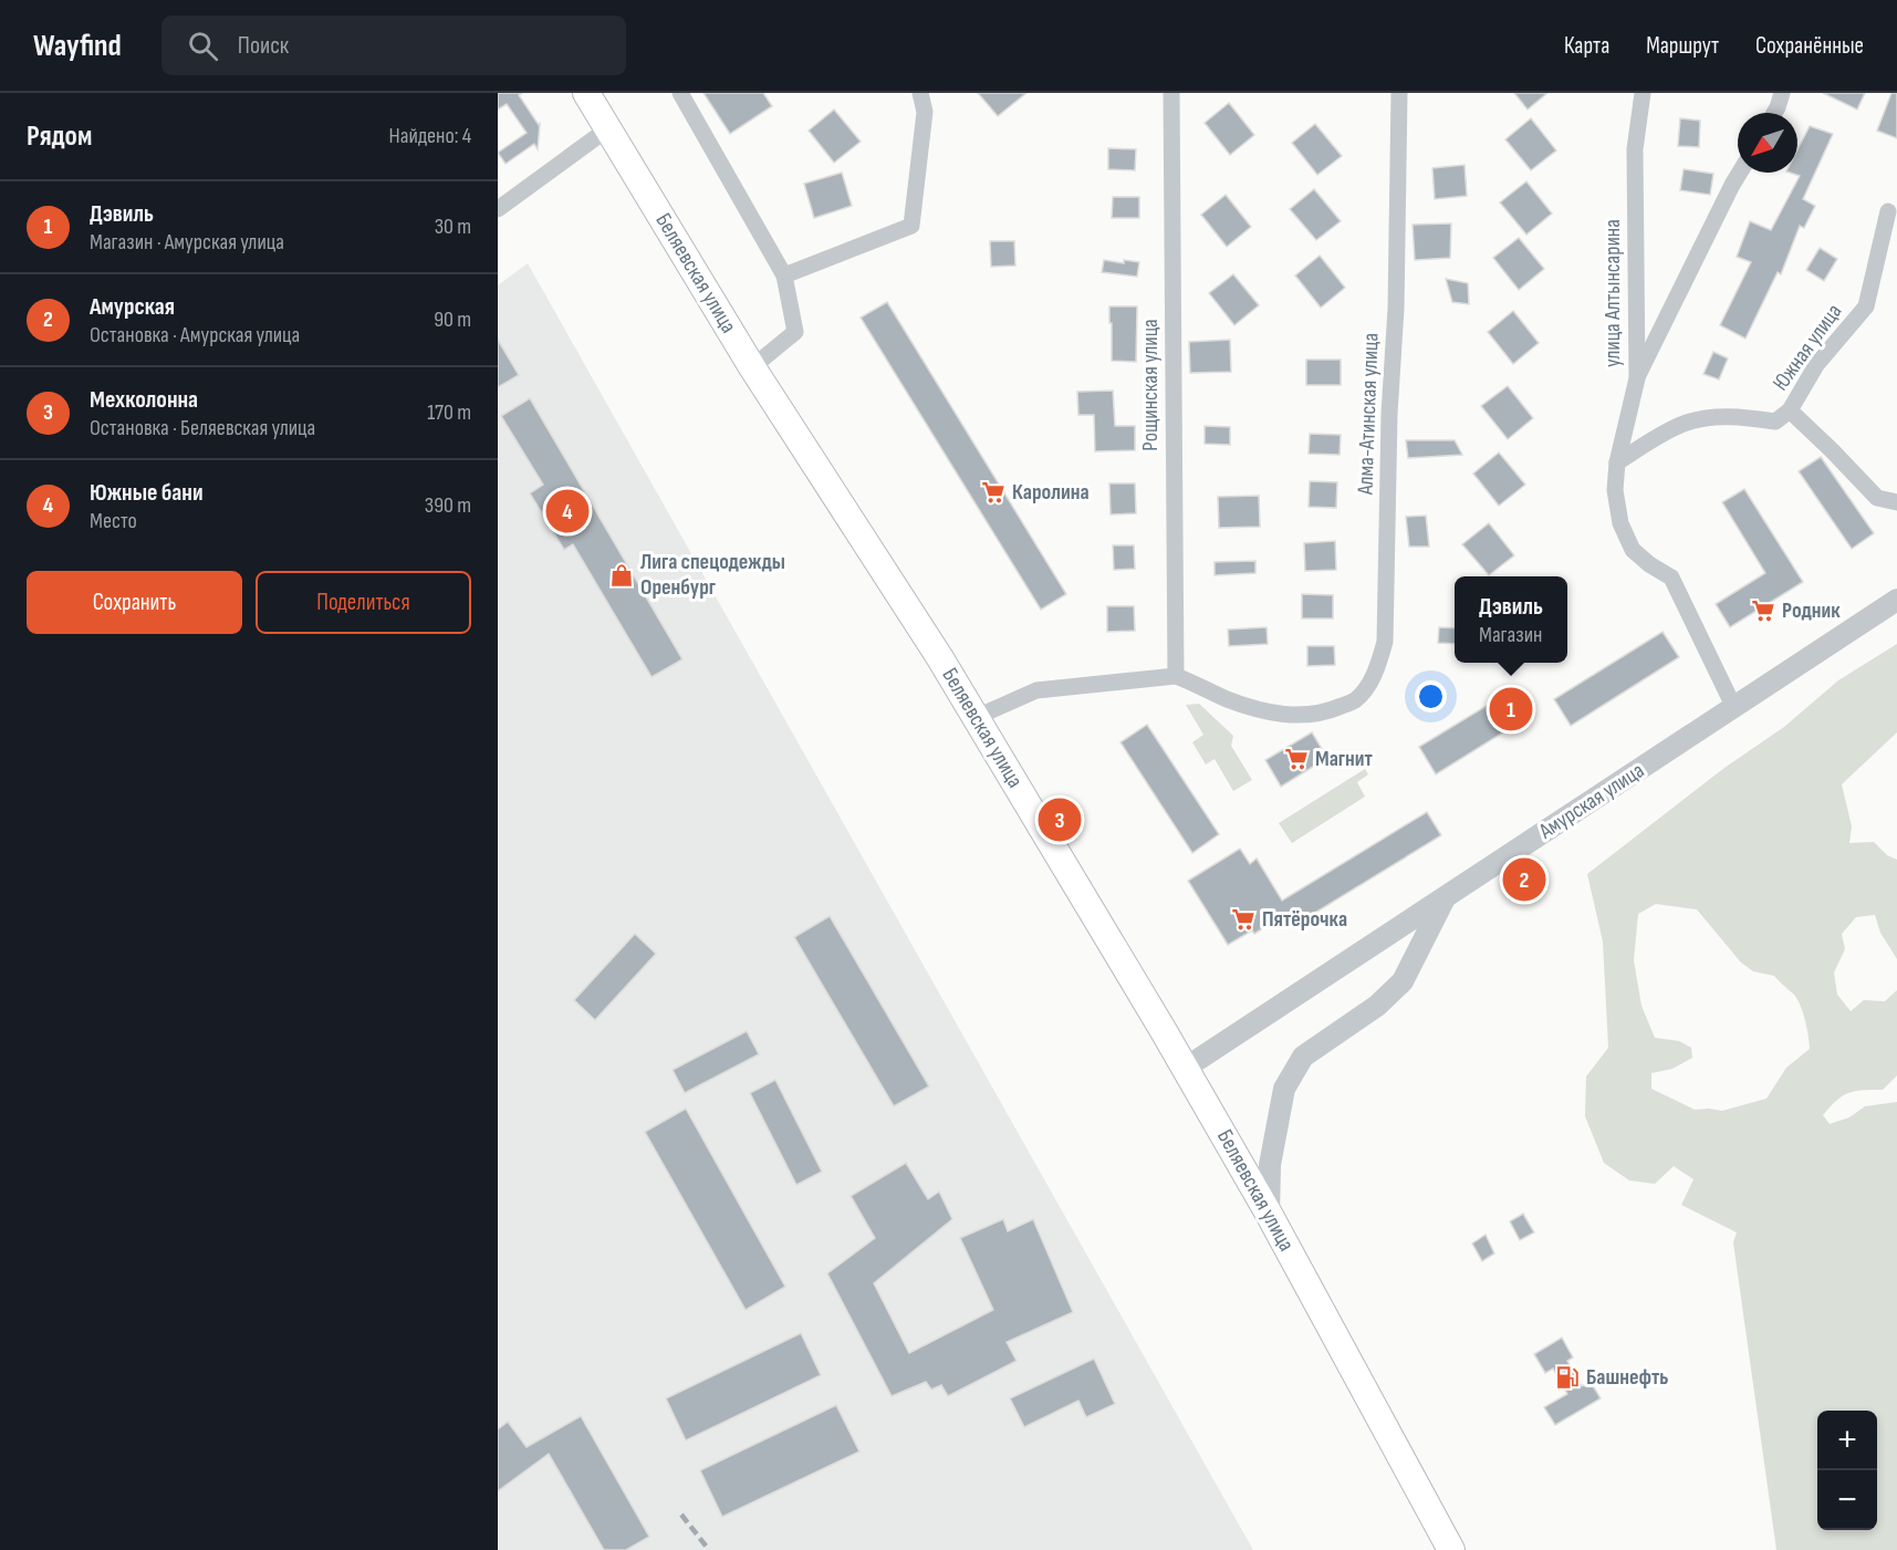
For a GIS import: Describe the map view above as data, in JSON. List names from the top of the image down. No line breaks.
{"streets":{"main road":["Беляевская улица"],"street":["улица Алтынсарина","Южная улица","Рощинская улица","Алма-Атинская улица","Амурская улица"]},"crossings":[["Беляевская улица","Амурская улица"],["улица Алтынсарина","Амурская улица"],["Рощинская улица","Алма-Атинская улица"]],"places":{"supermarket":["Каролина","Родник","Магнит","Пятёрочка"],"shop":["Лига спецодежды Оренбург"],"fuel station":["Башнефть"]},"north":"bottom left","page":{"header":"Wayfind","search":"Поиск","nav":["Карта","Маршрут","Сохранённые"],"heading":["Рядом","Найдено: 4"],"list":[{"mark":"1","name":"Дэвиль","note":"Магазин · Амурская улица","value":"30 m"},{"mark":"2","name":"Амурская","note":"Остановка · Амурская улица","value":"90 m"},{"mark":"3","name":"Мехколонна","note":"Остановка · Беляевская улица","value":"170 m"},{"mark":"4","name":"Южные бани","note":"Место","value":"390 m"}],"pins":["4","1","3","2"],"buttons":["Сохранить","Поделиться"],"popup":["Дэвиль","Магазин"],"map_buttons":["+","−"]}}
